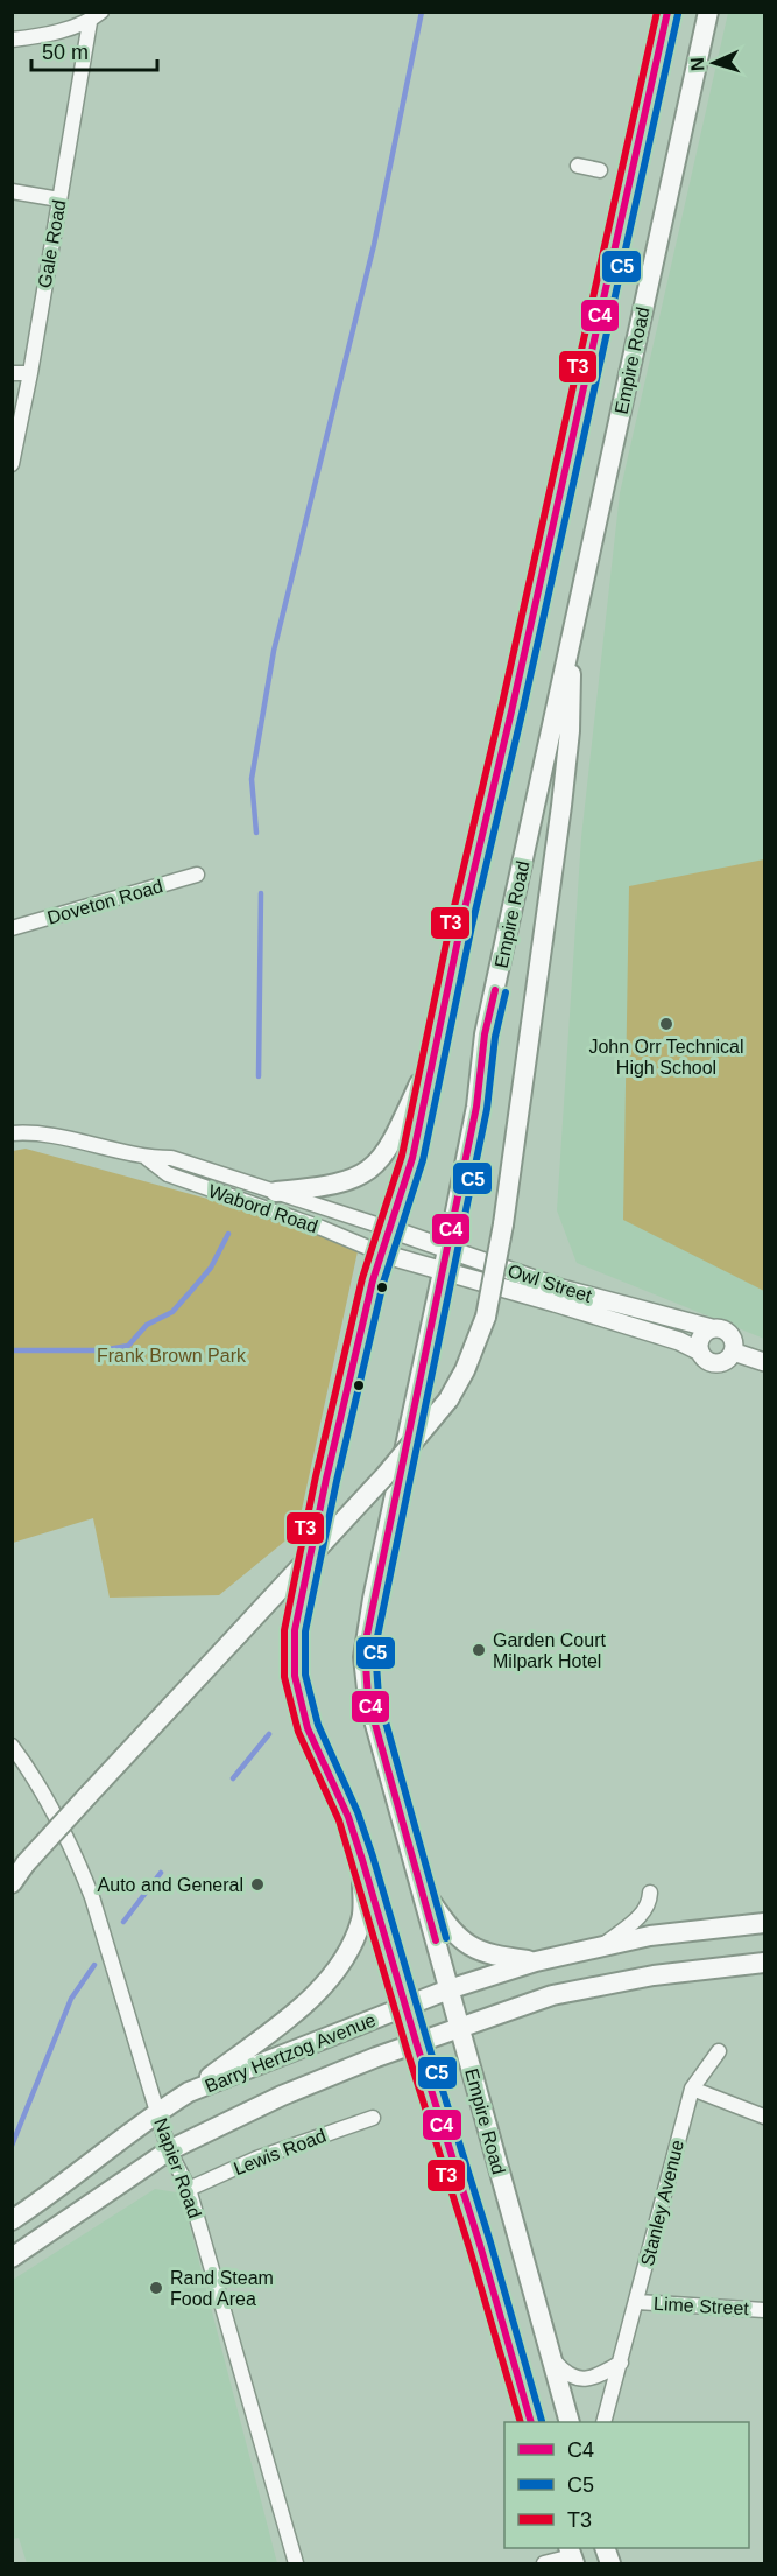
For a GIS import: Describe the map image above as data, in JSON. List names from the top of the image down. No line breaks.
{"streets":{"main road":["Empire Road","Barry Hertzog Avenue"],"street":["Gale Road","Doveton Road","Wabord Road","Owl Street","Lewis Road","Napier Road","Stanley Avenue","Lime Street"]},"crossings":[["Empire Road","Wabord Road"],["Empire Road","Owl Street"],["Empire Road","Barry Hertzog Avenue"],["Wabord Road","Owl Street"],["Barry Hertzog Avenue","Napier Road"],["Lewis Road","Napier Road"],["Stanley Avenue","Lime Street"]],"parks":["Frank Brown Park"],"places":["John Orr Technical High School","Garden Court Milpark Hotel","Auto and General","Rand Steam Food Area"],"lines":["transit line C4","transit line T3","transit line C5"],"legend":["C4","C5","T3"],"scale_bar":"50 m","north":"left"}
